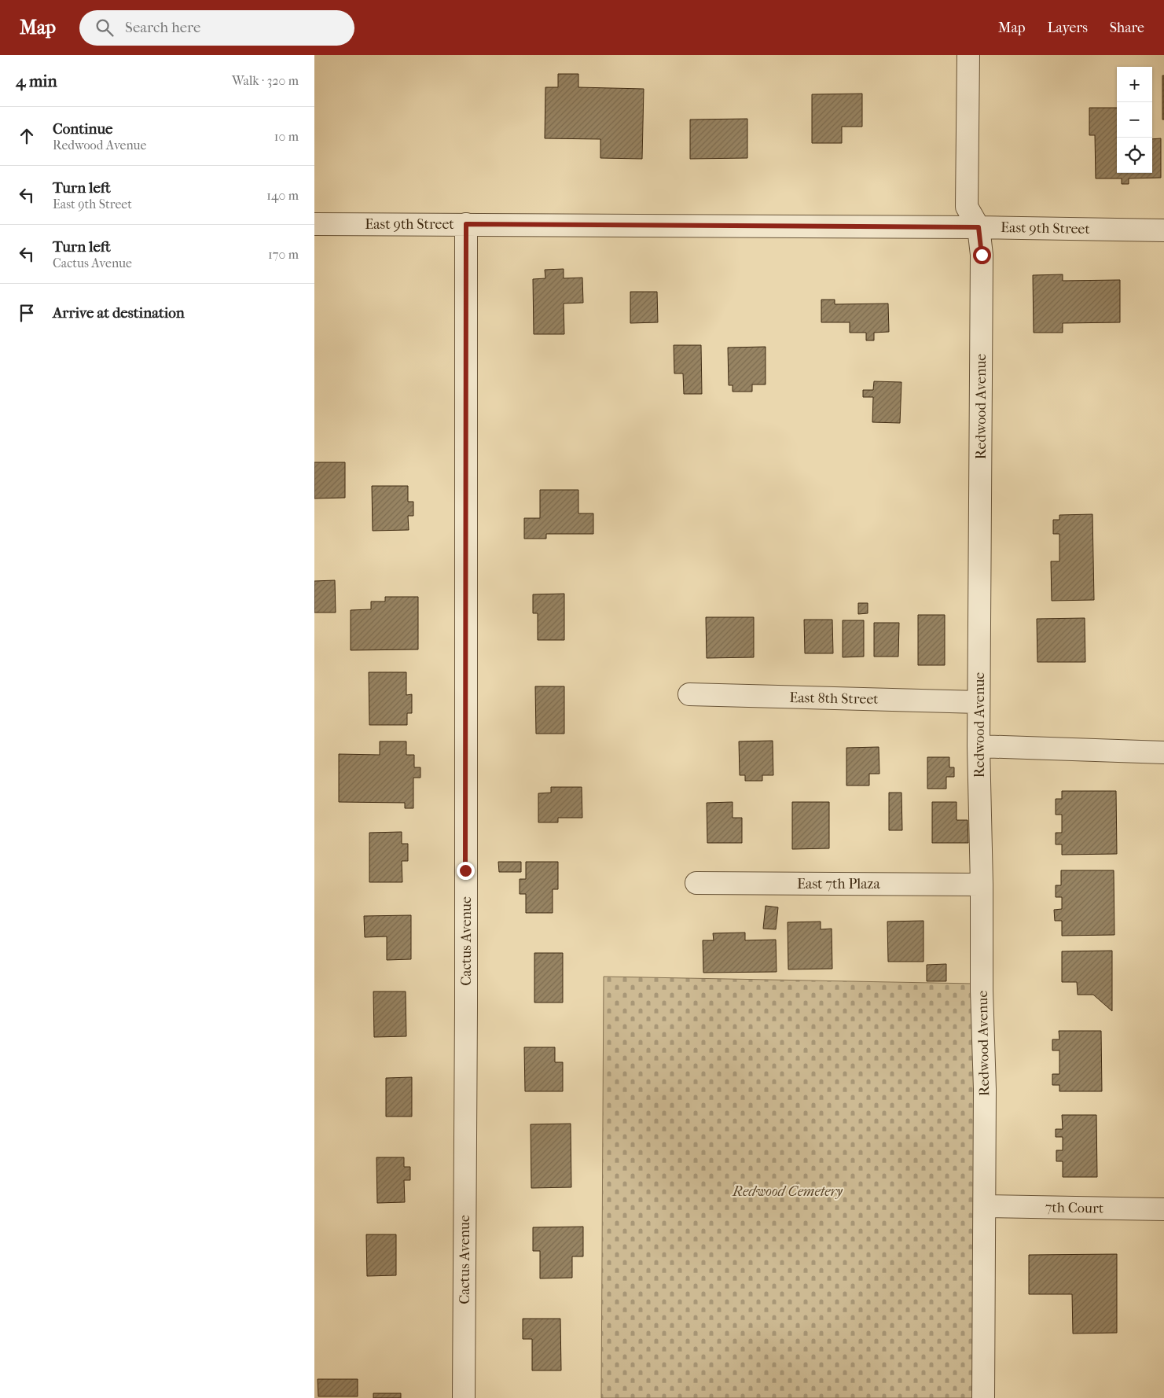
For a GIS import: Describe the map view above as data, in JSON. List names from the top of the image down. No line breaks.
{"streets":{"street":["East 9th Street","Redwood Avenue","East 8th Street","East 7th Plaza","Cactus Avenue","7th Court"]},"crossings":[["East 9th Street","Redwood Avenue"],["East 9th Street","Cactus Avenue"],["Redwood Avenue","East 8th Street"],["Redwood Avenue","East 7th Plaza"],["Redwood Avenue","7th Court"]],"parks":["Redwood Cemetery"],"page":{"header":"Map","search":"Search here","nav":["Map","Layers","Share"],"heading":["4 min","Walk · 320 m"],"map_buttons":["+","−"],"list":[["Continue","Redwood Avenue","10 m"],["Turn left","East 9th Street","140 m"],["Turn left","Cactus Avenue","170 m"],"Arrive at destination"]}}
